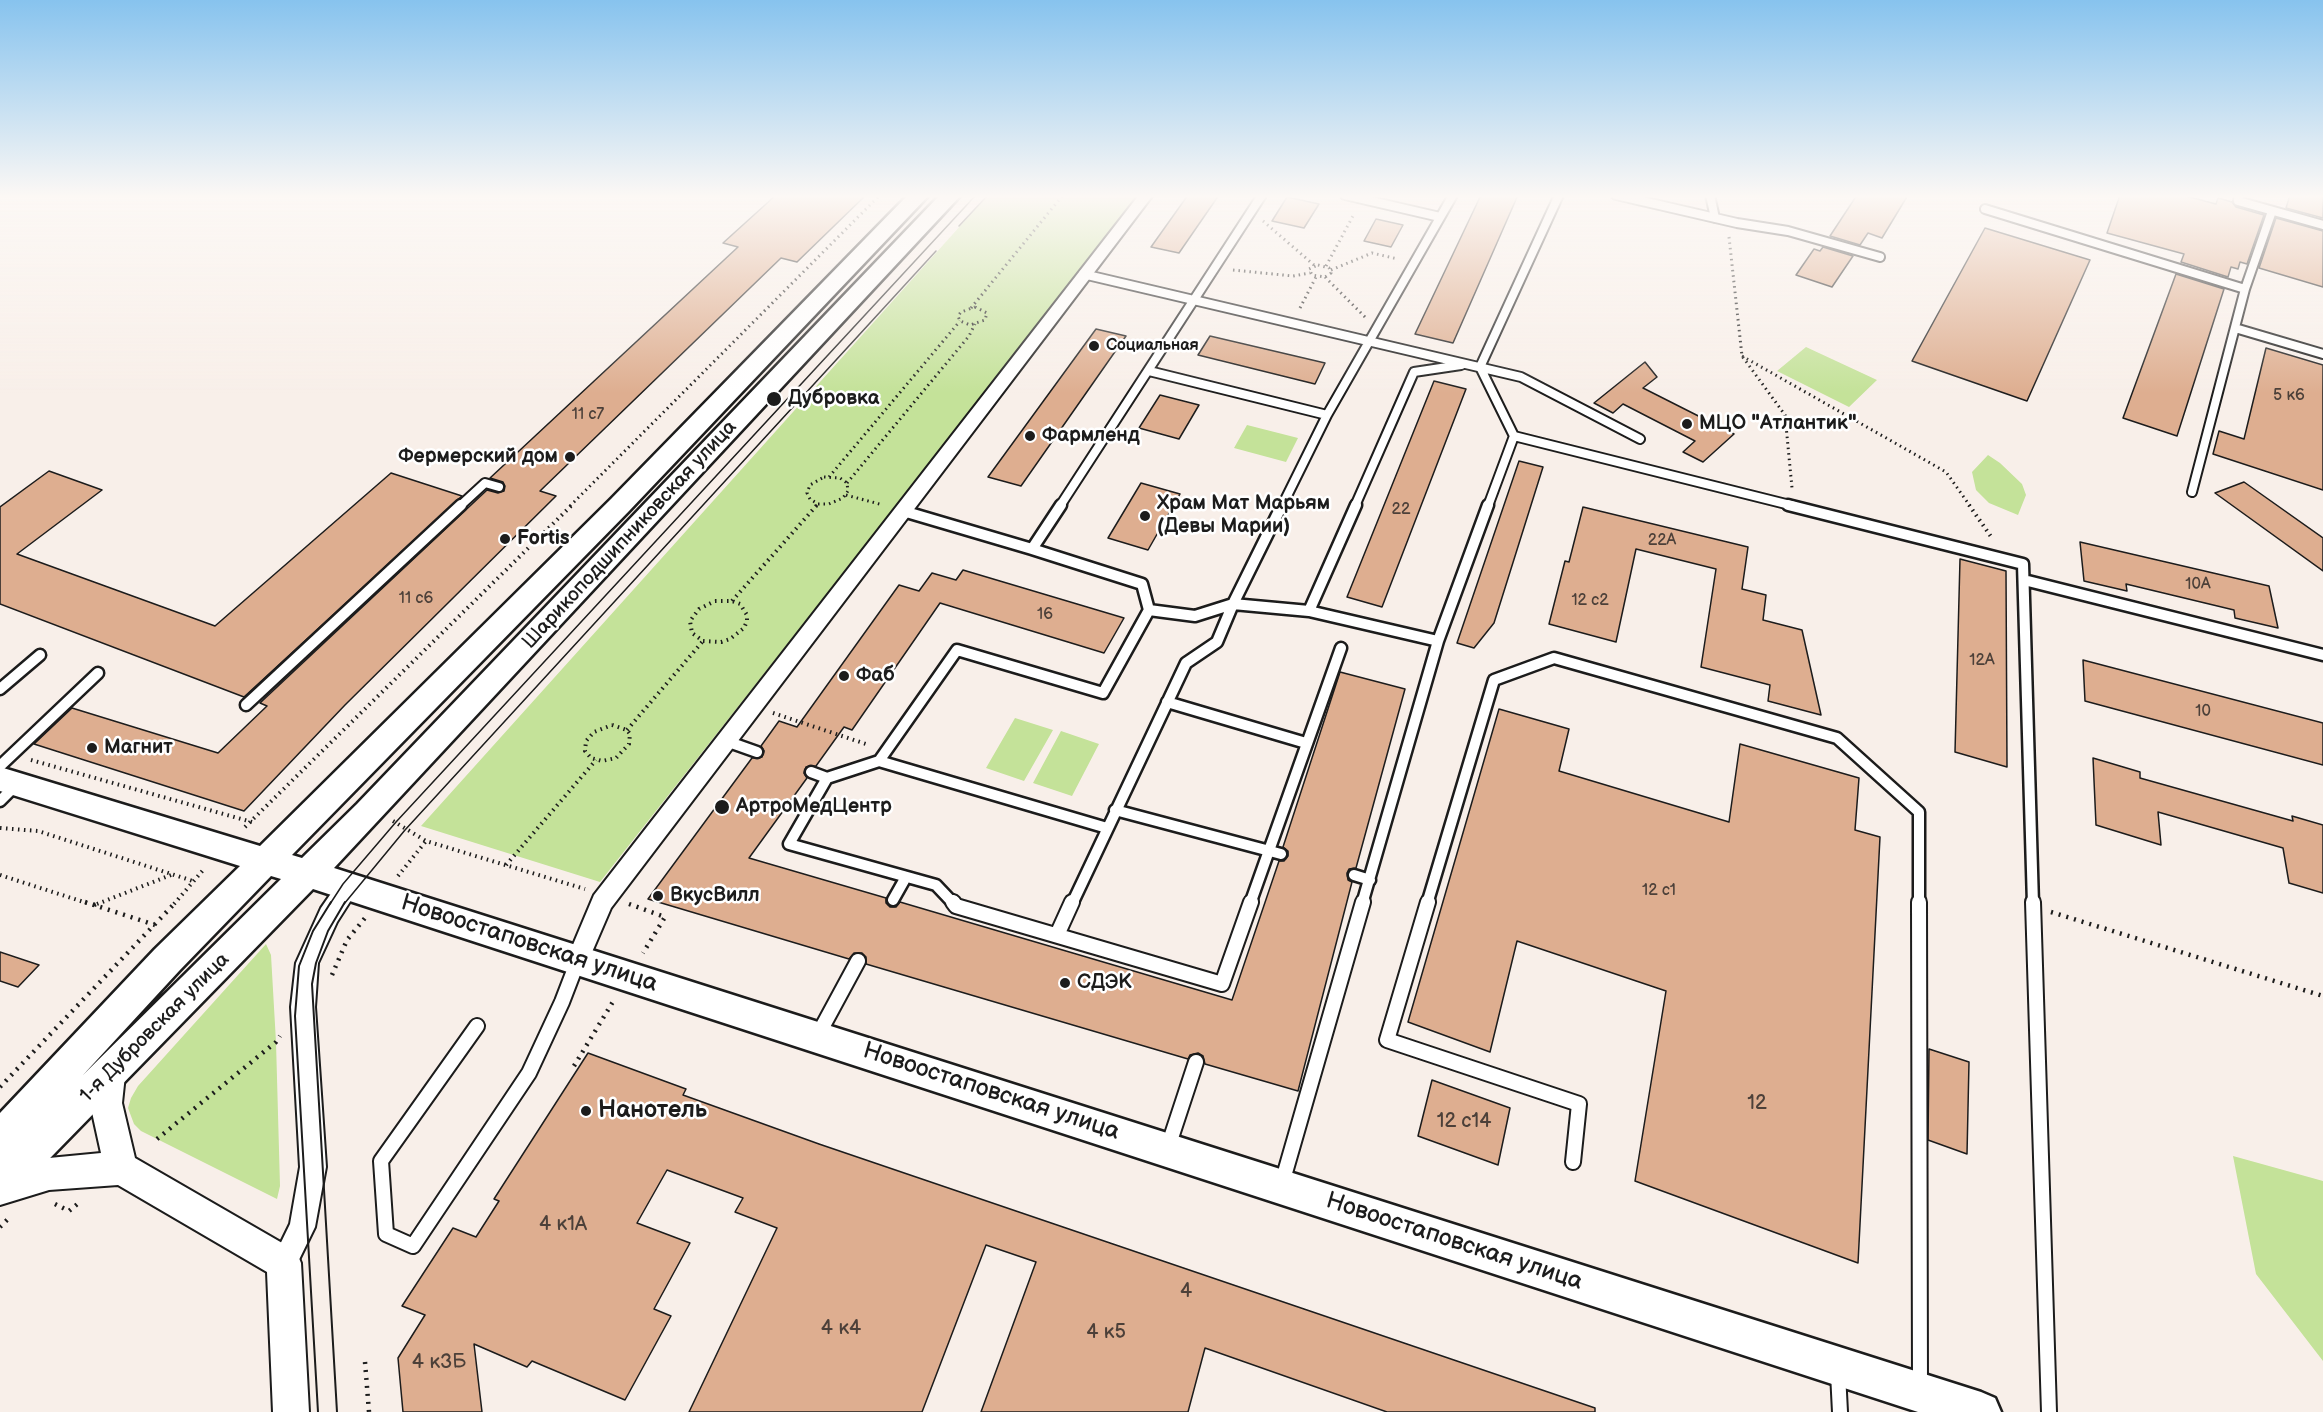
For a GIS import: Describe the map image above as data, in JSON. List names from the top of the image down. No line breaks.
{"streets":{"main road":["Шарикоподшипниковская улица","Новоостаповская улица","1-я Дубровская улица"]},"crossings":[["Шарикоподшипниковская улица","Новоостаповская улица"],["Шарикоподшипниковская улица","1-я Дубровская улица"],["Новоостаповская улица","1-я Дубровская улица"]],"places":["Социальная","Дубровка","МЦО \"Атлантик\"","Фармленд","Фермерский дом","Храм Мат Марьям (Девы Марии)","Fortis","Фаб","Магнит","АртроМедЦентр","ВкусВилл","СДЭК","Нанотель"],"house_numbers":["5 к6","11 с7","22","22А","10А","11 с6","12 с2","16","12А","10","12 с1","12","12 с14","4 к1А","4","4 к4","4 к5","4 к3Б"]}
